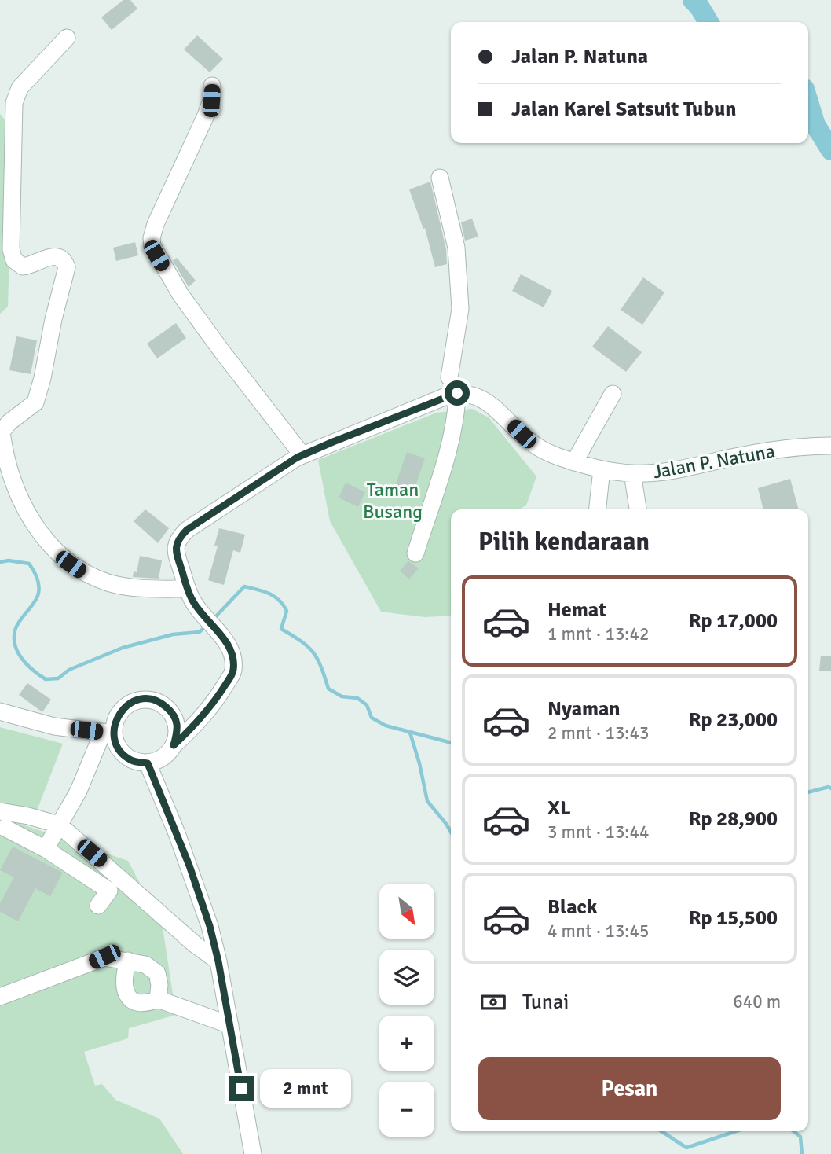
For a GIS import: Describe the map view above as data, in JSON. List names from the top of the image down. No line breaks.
{"streets":{"street":["Jalan P. Natuna"]},"parks":["Taman Busang"],"north":"bottom right","page":{"banner":["Jalan P. Natuna","Jalan Karel Satsuit Tubun"],"heading":"Pilih kendaraan","list":[{"name":"Hemat","note":"1 mnt · 13:42","value":"Rp 17,000"},{"name":"Nyaman","note":"2 mnt · 13:43","value":"Rp 23,000"},{"name":"XL","note":"3 mnt · 13:44","value":"Rp 28,900"},{"name":"Black","note":"4 mnt · 13:45","value":"Rp 15,500"}],"map_buttons":["+","−"],"pay":["Tunai","640 m"],"buttons":"Pesan","bubble":"2 mnt"}}
